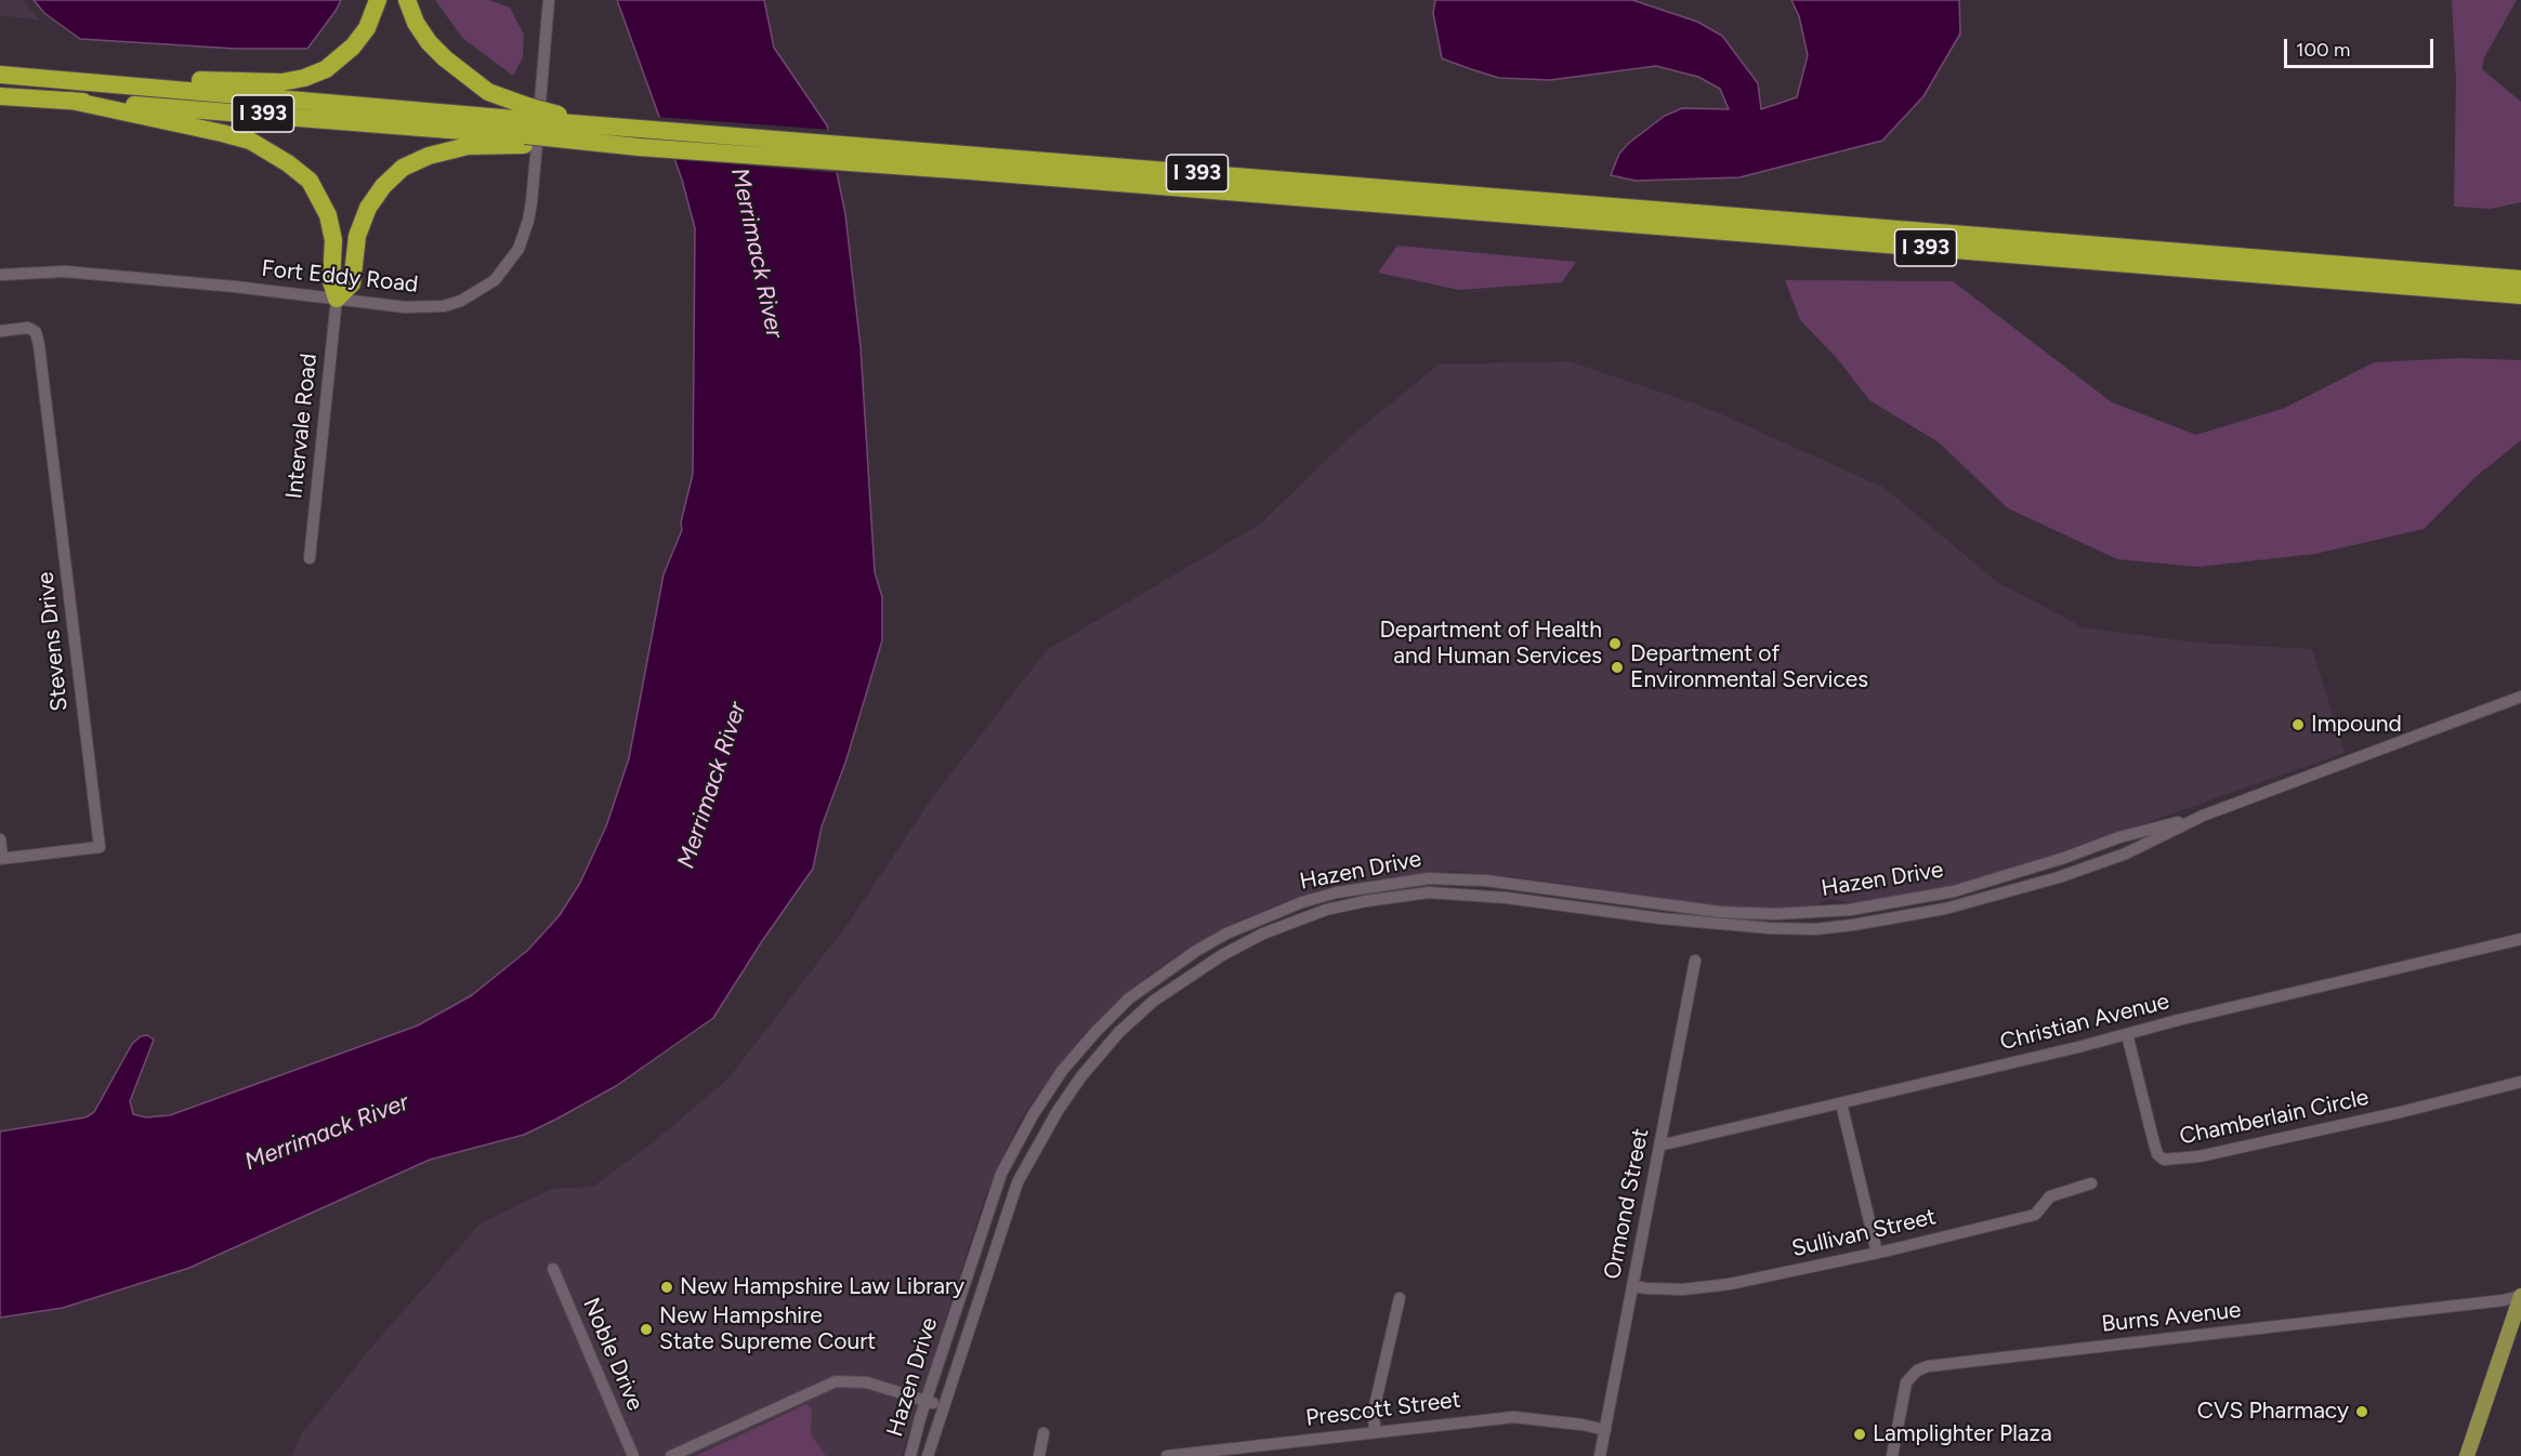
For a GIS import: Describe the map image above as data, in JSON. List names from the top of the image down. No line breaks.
{"streets":{"highway":["I 393"],"street":["Fort Eddy Road","Intervale Road","Stevens Drive","Hazen Drive","Christian Avenue","Chamberlain Circle","Ormond Street","Sullivan Street","Burns Avenue","Noble Drive","Prescott Street"]},"crossings":[["Fort Eddy Road","Intervale Road"],["Christian Avenue","Chamberlain Circle"],["Christian Avenue","Ormond Street"],["Ormond Street","Sullivan Street"],["Ormond Street","Prescott Street"]],"water":["Merrimack River"],"places":["Department of Health and Human Services","Department of Environmental Services","Impound","New Hampshire Law Library","New Hampshire State Supreme Court","CVS Pharmacy","Lamplighter Plaza"],"scale_bar":"100 m"}
